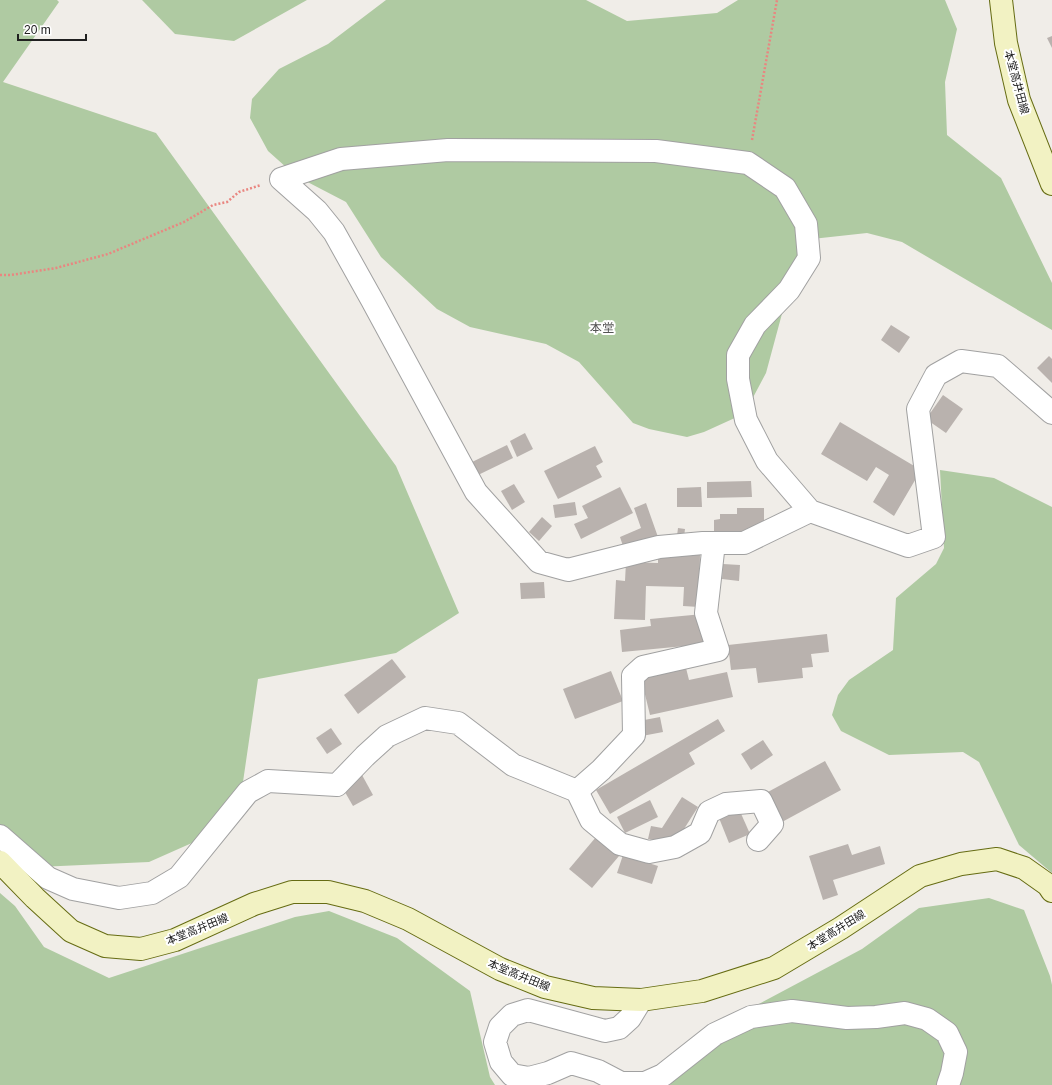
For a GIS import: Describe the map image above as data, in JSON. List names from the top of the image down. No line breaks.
{"streets":{"main road":["本堂高井田線"]},"districts":["本堂"],"scale_bar":"20 m"}
